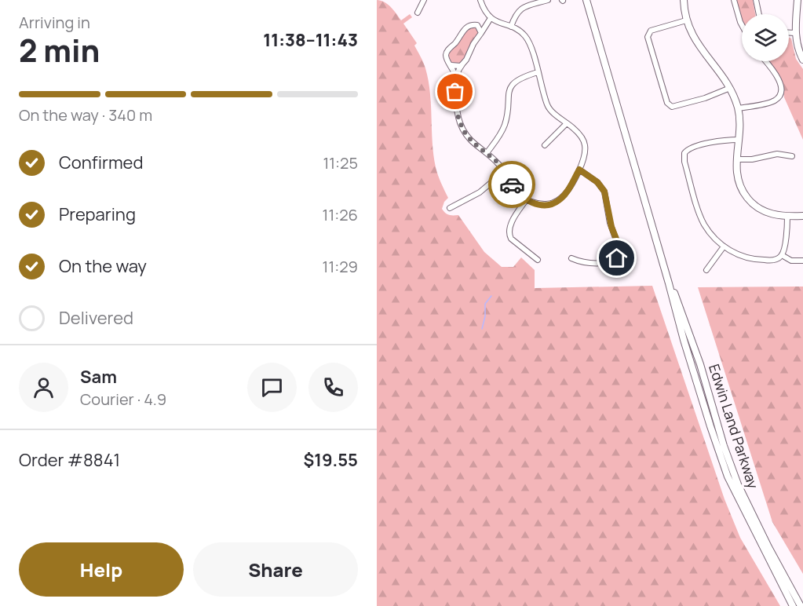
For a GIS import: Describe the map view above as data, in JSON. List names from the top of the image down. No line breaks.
{"streets":{"main road":["Edwin Land Parkway"]},"page":{"heading":["2 min","Arriving in","11:38–11:43"],"panel":["Sam","Courier · 4.9","Order #8841","$19.55"],"bar":"On the way · 340 m","list":[["Confirmed","11:25"],["Preparing","11:26"],["On the way","11:29"],"Delivered"],"buttons":["Help","Share"]}}
